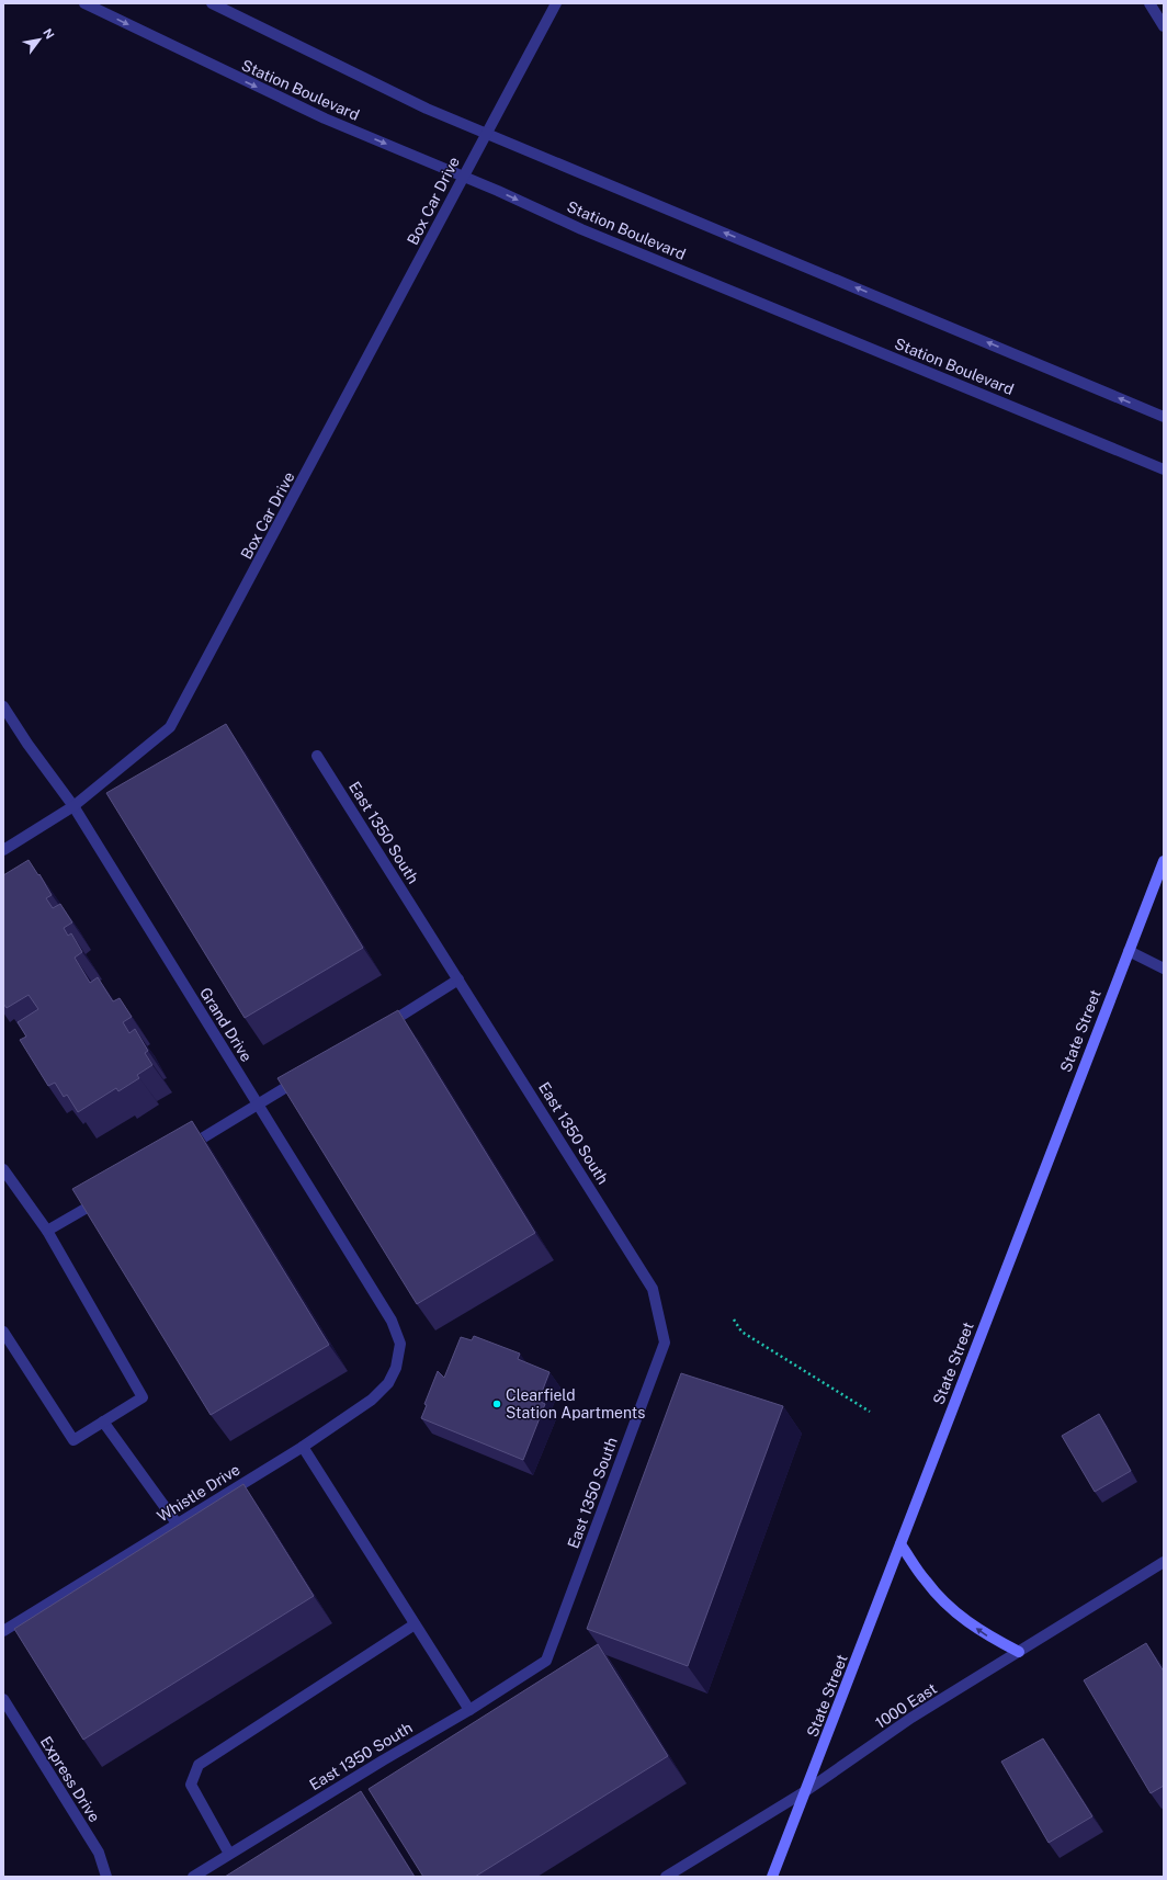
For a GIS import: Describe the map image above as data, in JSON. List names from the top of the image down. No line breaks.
{"streets":{"main road":["State Street"],"street":["Station Boulevard","Box Car Drive","East 1350 South","Grand Drive","Whistle Drive","1000 East","Express Drive"]},"crossings":[["Station Boulevard","Box Car Drive"],["Box Car Drive","Grand Drive"],["Grand Drive","Whistle Drive"],["State Street","1000 East"]],"places":["Clearfield Station Apartments"],"north":"top right"}
